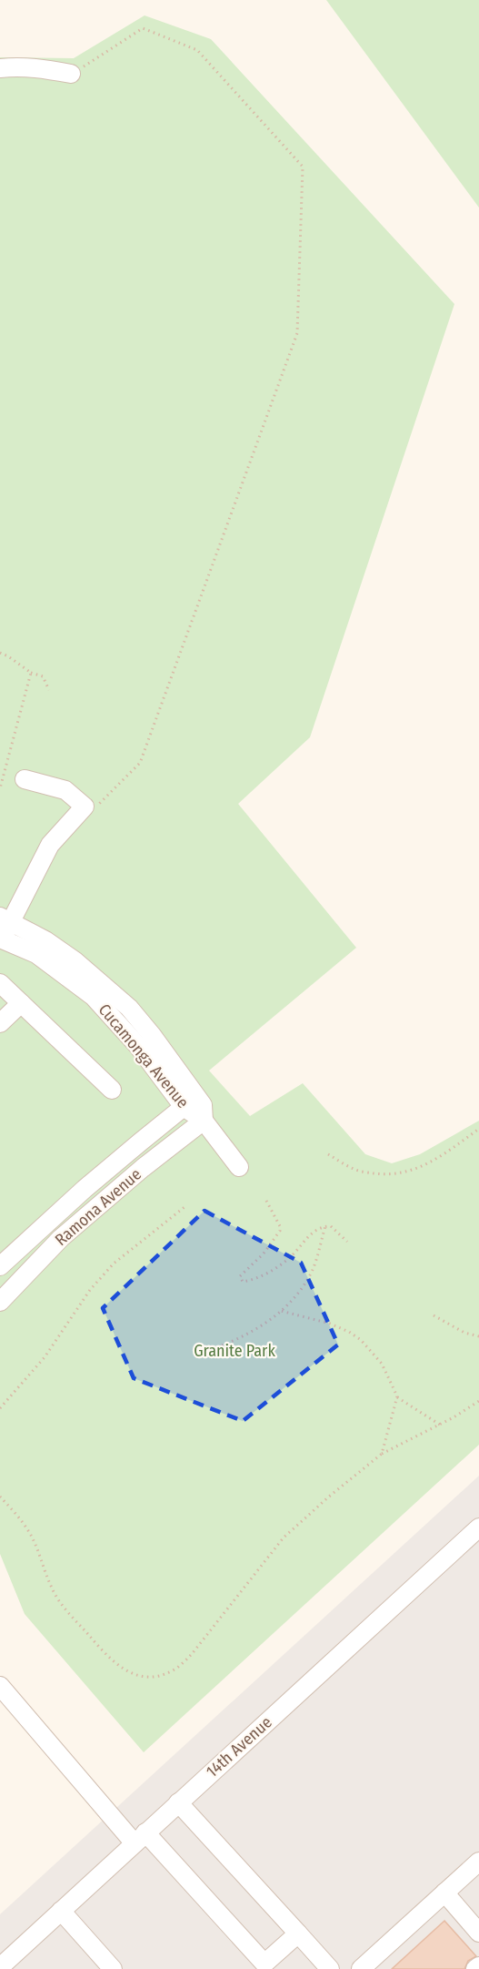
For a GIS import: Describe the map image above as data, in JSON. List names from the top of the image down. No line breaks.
{"streets":{"street":["Cucamonga Avenue","Ramona Avenue","14th Avenue"]},"crossings":[["Cucamonga Avenue","Ramona Avenue"]],"parks":["Granite Park"]}
